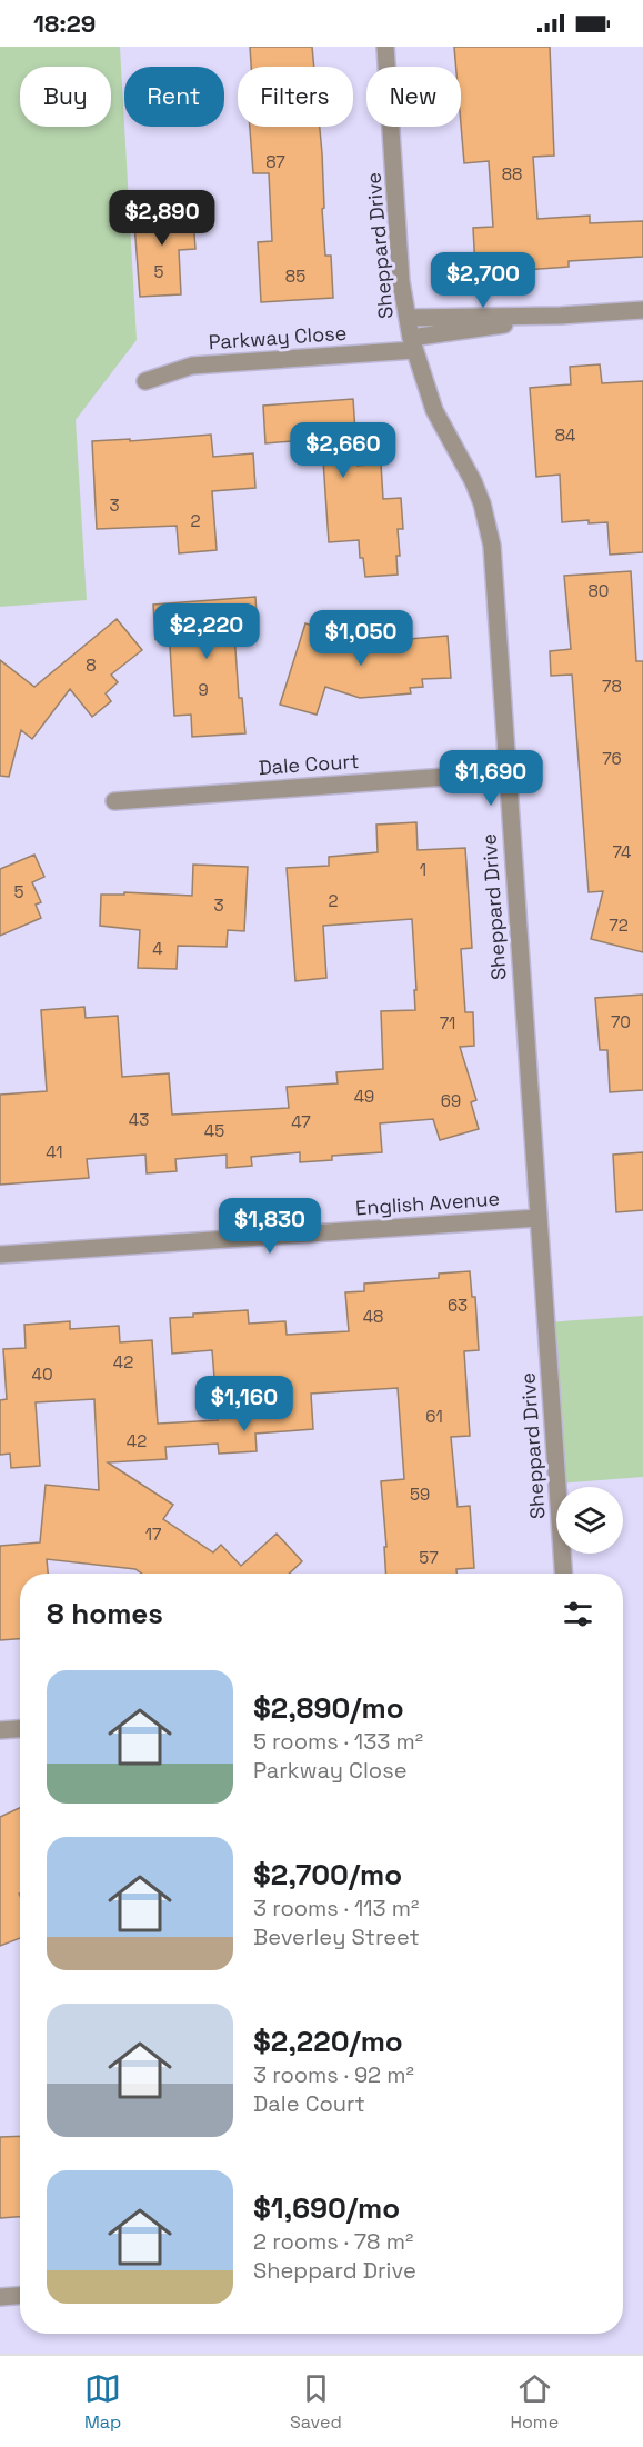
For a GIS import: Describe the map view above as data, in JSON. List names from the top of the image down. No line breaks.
{"streets":{"street":["Sheppard Drive","Parkway Close","Dale Court","English Avenue"]},"crossings":[["Sheppard Drive","Parkway Close"],["Sheppard Drive","Dale Court"],["Sheppard Drive","English Avenue"]],"house_numbers":["87","88","5","85","84","3","2","80","8","78","9","76","74","1","5","2","3","72","4","70","71","49","69","43","47","45","41","63","48","42","40","61","42","59","17","57"],"page":{"status":"18:29","chip":["Buy","Rent","Filters","New"],"price":["$2,890","$2,700","$2,660","$2,220","$1,050","$1,690","$1,830","$1,160"],"heading":"8 homes","list":[{"name":"$2,890/mo","note":"5 rooms · 133 m² · Parkway Close"},{"name":"$2,700/mo","note":"3 rooms · 113 m² · Beverley Street"},{"name":"$2,220/mo","note":"3 rooms · 92 m² · Dale Court"},{"name":"$1,690/mo","note":"2 rooms · 78 m² · Sheppard Drive"}],"tabs":["Map","Saved","Home"]}}
